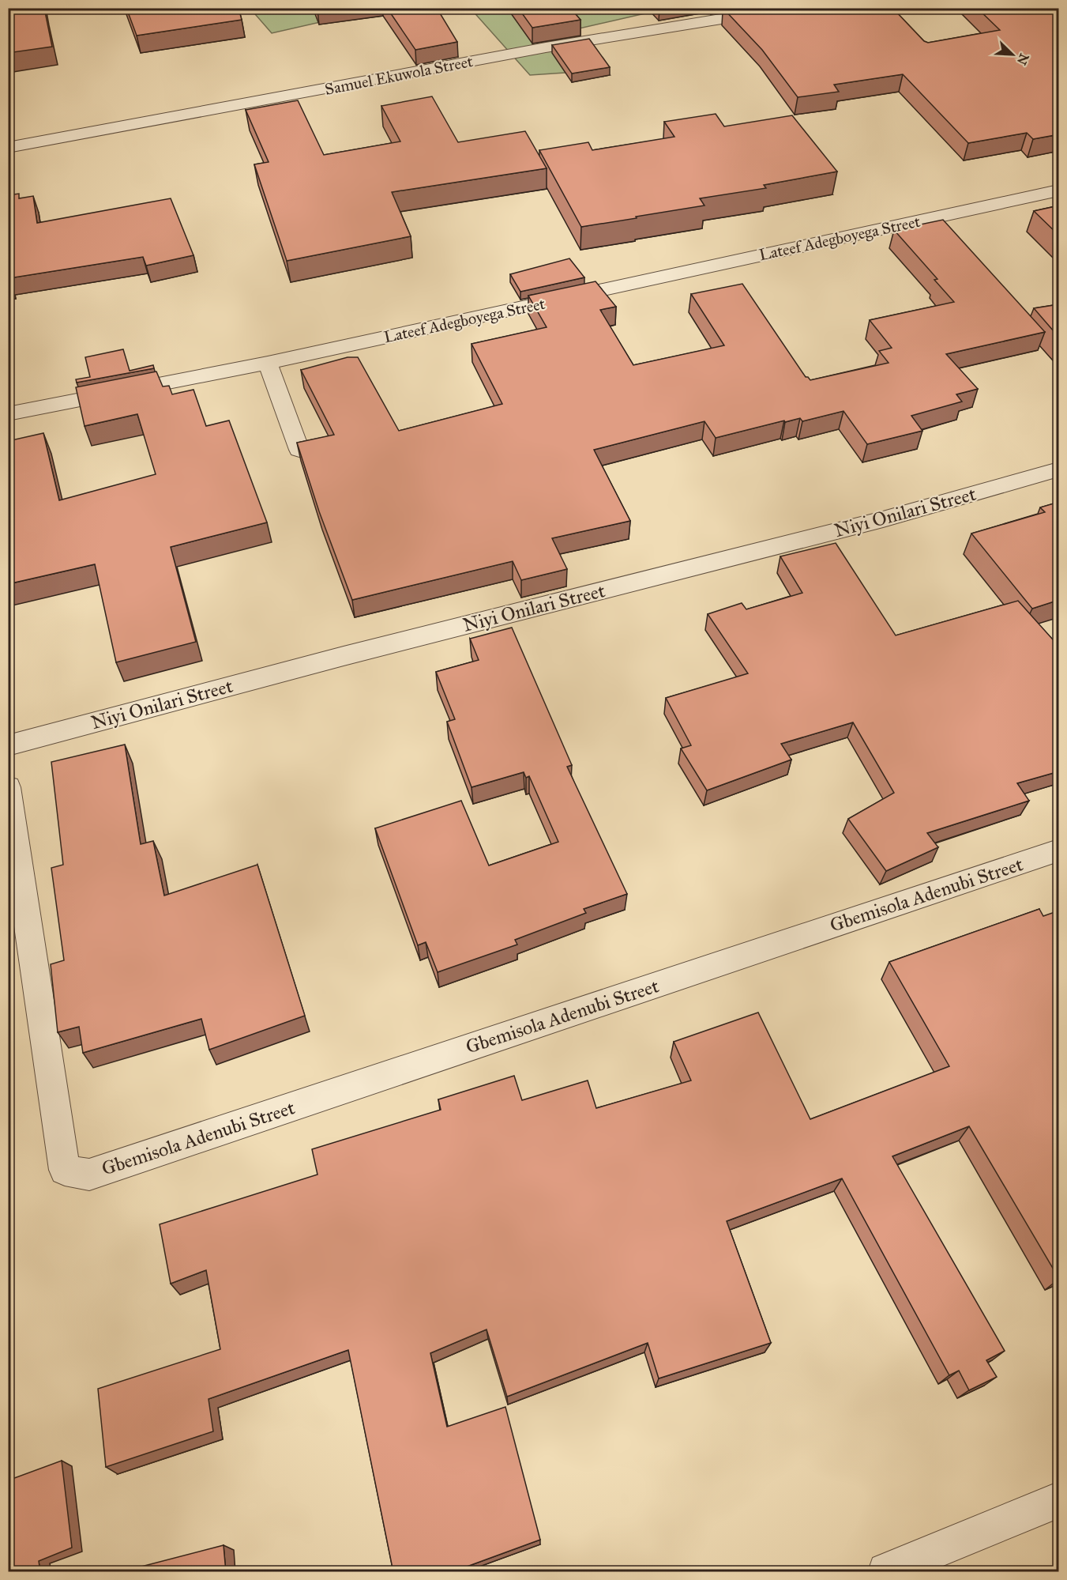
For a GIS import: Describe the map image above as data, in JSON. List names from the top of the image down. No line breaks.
{"streets":{"street":["Samuel Ekuwola Street","Lateef Adegboyega Street","Niyi Onilari Street","Gbemisola Adenubi Street"]},"north":"bottom right"}
